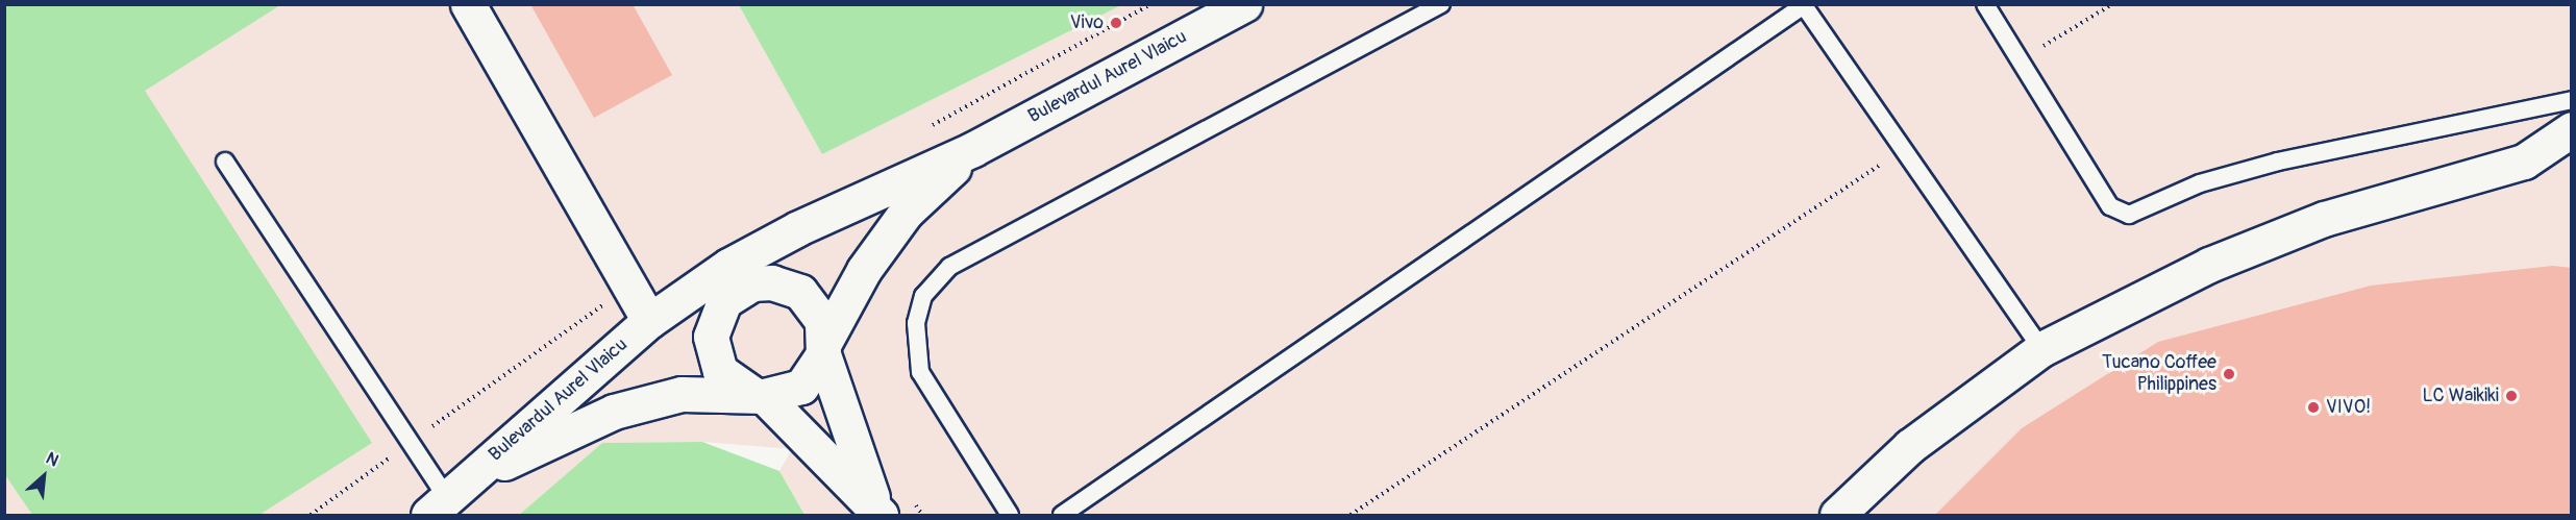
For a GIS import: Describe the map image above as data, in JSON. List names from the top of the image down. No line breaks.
{"streets":{"main road":["Bulevardul Aurel Vlaicu"]},"places":["Vivo","Tucano Coffee Philippines","LC Waikiki","VIVO!"],"north":"top right"}
